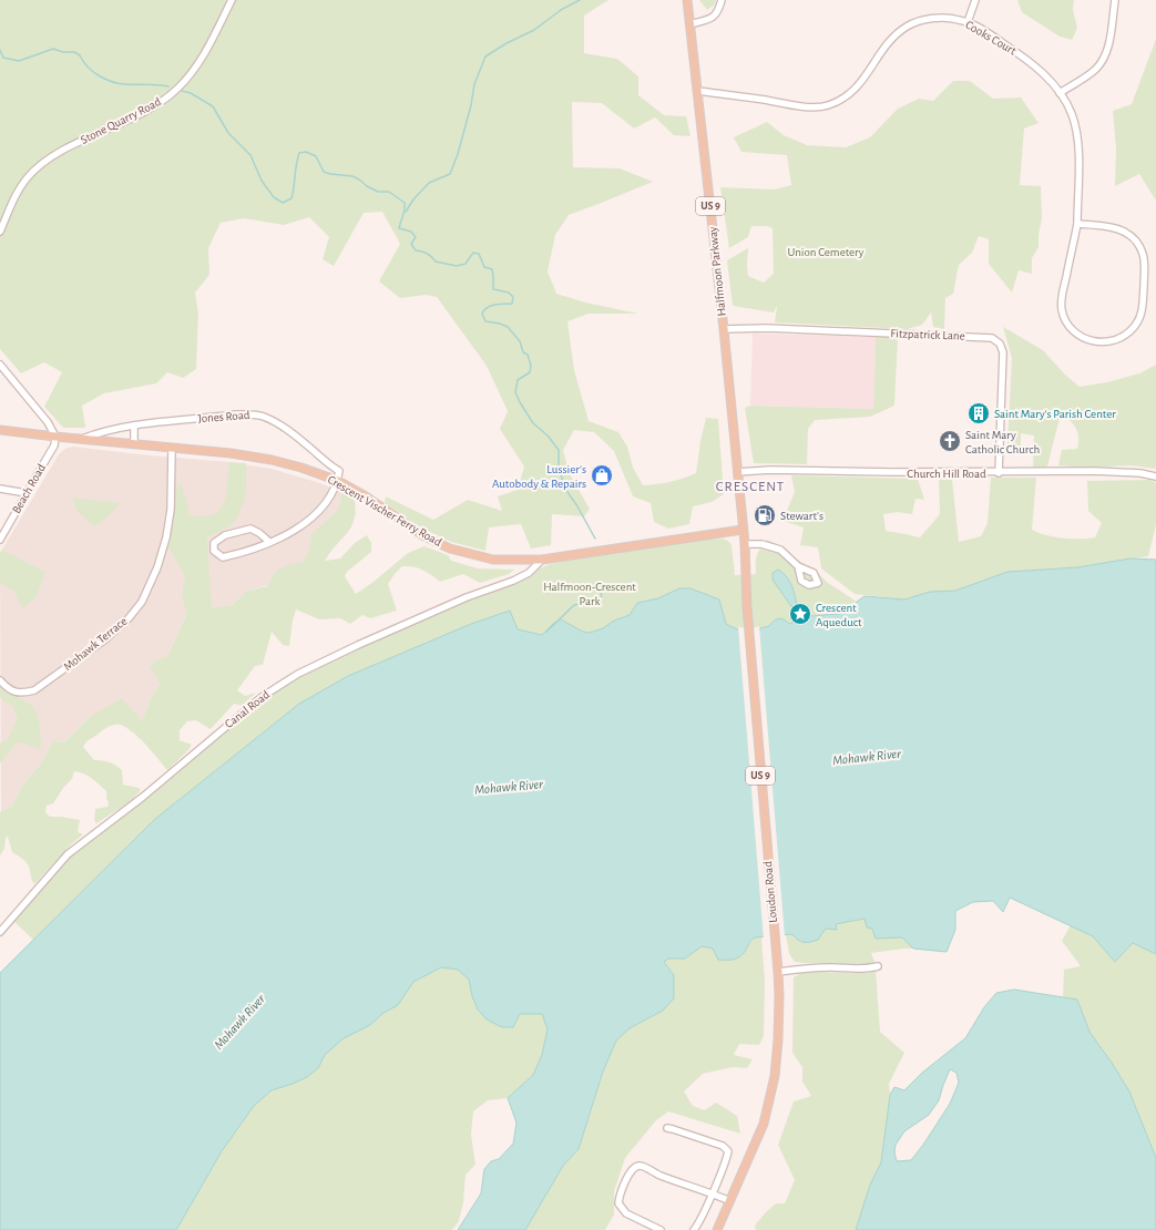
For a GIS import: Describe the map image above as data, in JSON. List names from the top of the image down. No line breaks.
{"streets":{"main road":["US 9","Halfmoon Parkway","Crescent Vischer Ferry Road","Loudon Road"],"street":["Cooks Court","Stone Quarry Road","Fitzpatrick Lane","Jones Road","Church Hill Road","Beach Road","Mohawk Terrace","Canal Road"]},"crossings":[["Cooks Court","Halfmoon Parkway"],["Halfmoon Parkway","Fitzpatrick Lane"],["Halfmoon Parkway","Church Hill Road"],["Halfmoon Parkway","Crescent Vischer Ferry Road"],["Halfmoon Parkway","Loudon Road"],["Fitzpatrick Lane","Church Hill Road"],["Jones Road","Crescent Vischer Ferry Road"],["Beach Road","Crescent Vischer Ferry Road"],["Crescent Vischer Ferry Road","Mohawk Terrace"],["Crescent Vischer Ferry Road","Canal Road"]],"districts":["CRESCENT"],"water":["Mohawk River"],"parks":["Union Cemetery","Halfmoon-Crescent Park"],"places":{"building":["Saint Mary's Parish Center"],"church":["Saint Mary Catholic Church"],"shop":["Lussier's Autobody & Repairs"],"fuel station":["Stewart's"],"place":["Crescent Aqueduct"]}}
